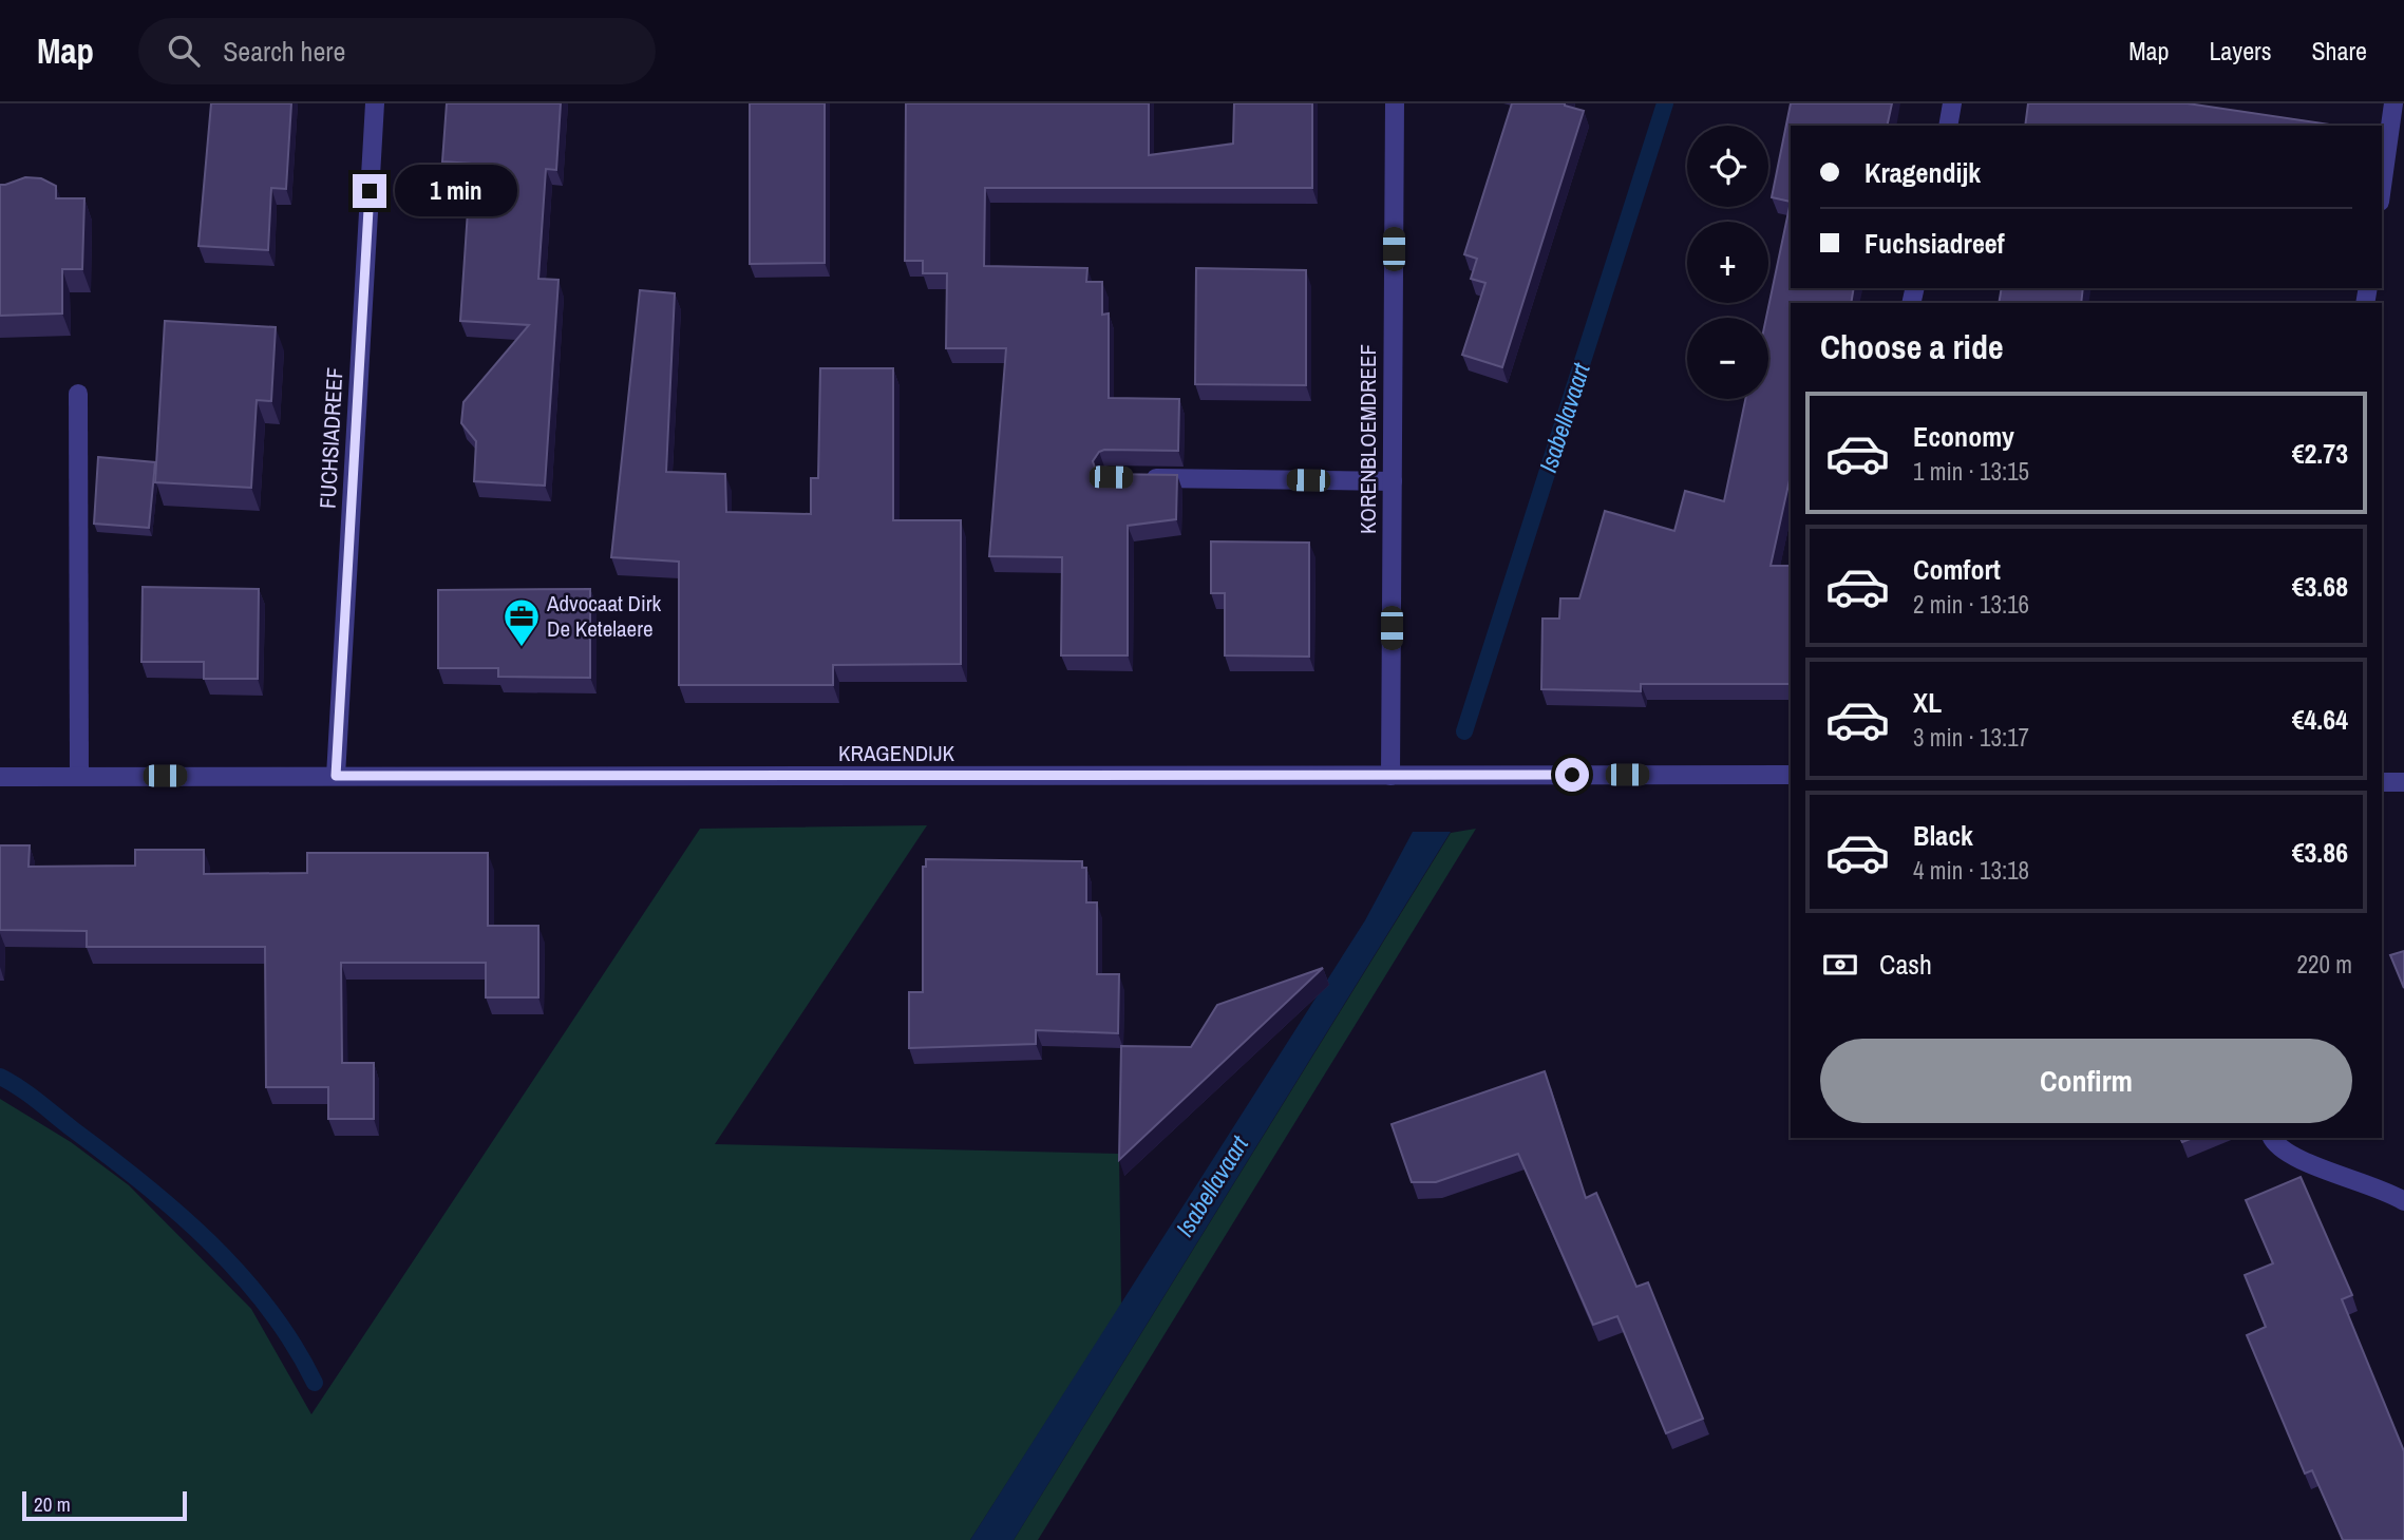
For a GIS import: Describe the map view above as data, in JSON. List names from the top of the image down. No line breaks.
{"streets":{"street":["FUCHSIADREEF","KORENBLOEMDREEF","KRAGENDIJK"]},"crossings":[["FUCHSIADREEF","KRAGENDIJK"],["KORENBLOEMDREEF","KRAGENDIJK"]],"water":["Isabellavaart"],"places":{"office":["Advocaat Dirk De Ketelaere"]},"scale_bar":"20 m","page":{"header":"Map","search":"Search here","nav":["Map","Layers","Share"],"map_buttons":["+","−"],"banner":["Kragendijk","Fuchsiadreef"],"bubble":"1 min","heading":"Choose a ride","list":[{"name":"Economy","note":"1 min · 13:15","value":"€2.73"},{"name":"Comfort","note":"2 min · 13:16","value":"€3.68"},{"name":"XL","note":"3 min · 13:17","value":"€4.64"},{"name":"Black","note":"4 min · 13:18","value":"€3.86"}],"pay":["Cash","220 m"],"buttons":"Confirm","scale":"20 m"}}
